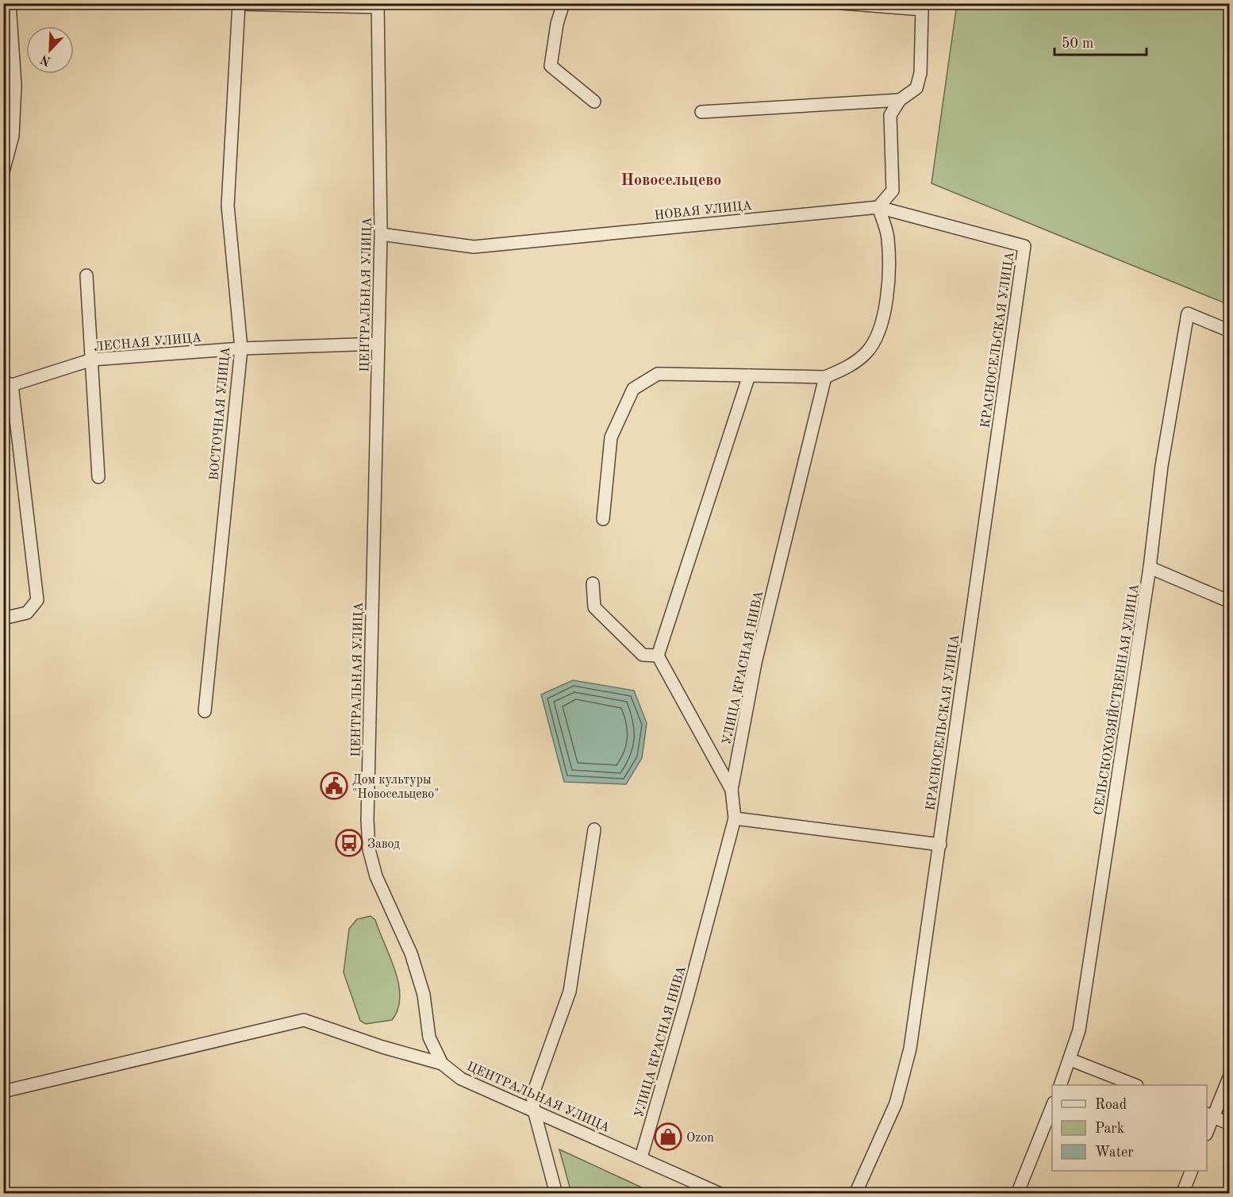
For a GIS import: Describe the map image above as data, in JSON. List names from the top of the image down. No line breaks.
{"streets":{"street":["НОВАЯ УЛИЦА","ЦЕНТРАЛЬНАЯ УЛИЦА","КРАСНОСЕЛЬСКАЯ УЛИЦА","ЛЕСНАЯ УЛИЦА","ВОСТОЧНАЯ УЛИЦА","УЛИЦА КРАСНАЯ НИВА","СЕЛЬСКОХОЗЯЙСТВЕННАЯ УЛИЦА"]},"crossings":[["НОВАЯ УЛИЦА","ЦЕНТРАЛЬНАЯ УЛИЦА"],["НОВАЯ УЛИЦА","КРАСНОСЕЛЬСКАЯ УЛИЦА"],["ЦЕНТРАЛЬНАЯ УЛИЦА","ЛЕСНАЯ УЛИЦА"],["ЦЕНТРАЛЬНАЯ УЛИЦА","УЛИЦА КРАСНАЯ НИВА"],["ЛЕСНАЯ УЛИЦА","ВОСТОЧНАЯ УЛИЦА"]],"districts":["Новосельцево"],"places":{"public building":["Дом культуры \"Новосельцево\""],"bus stop":["Завод"],"shop":["Ozon"]},"legend":["Road","Park","Water"],"scale_bar":"50 m","north":"bottom left"}
